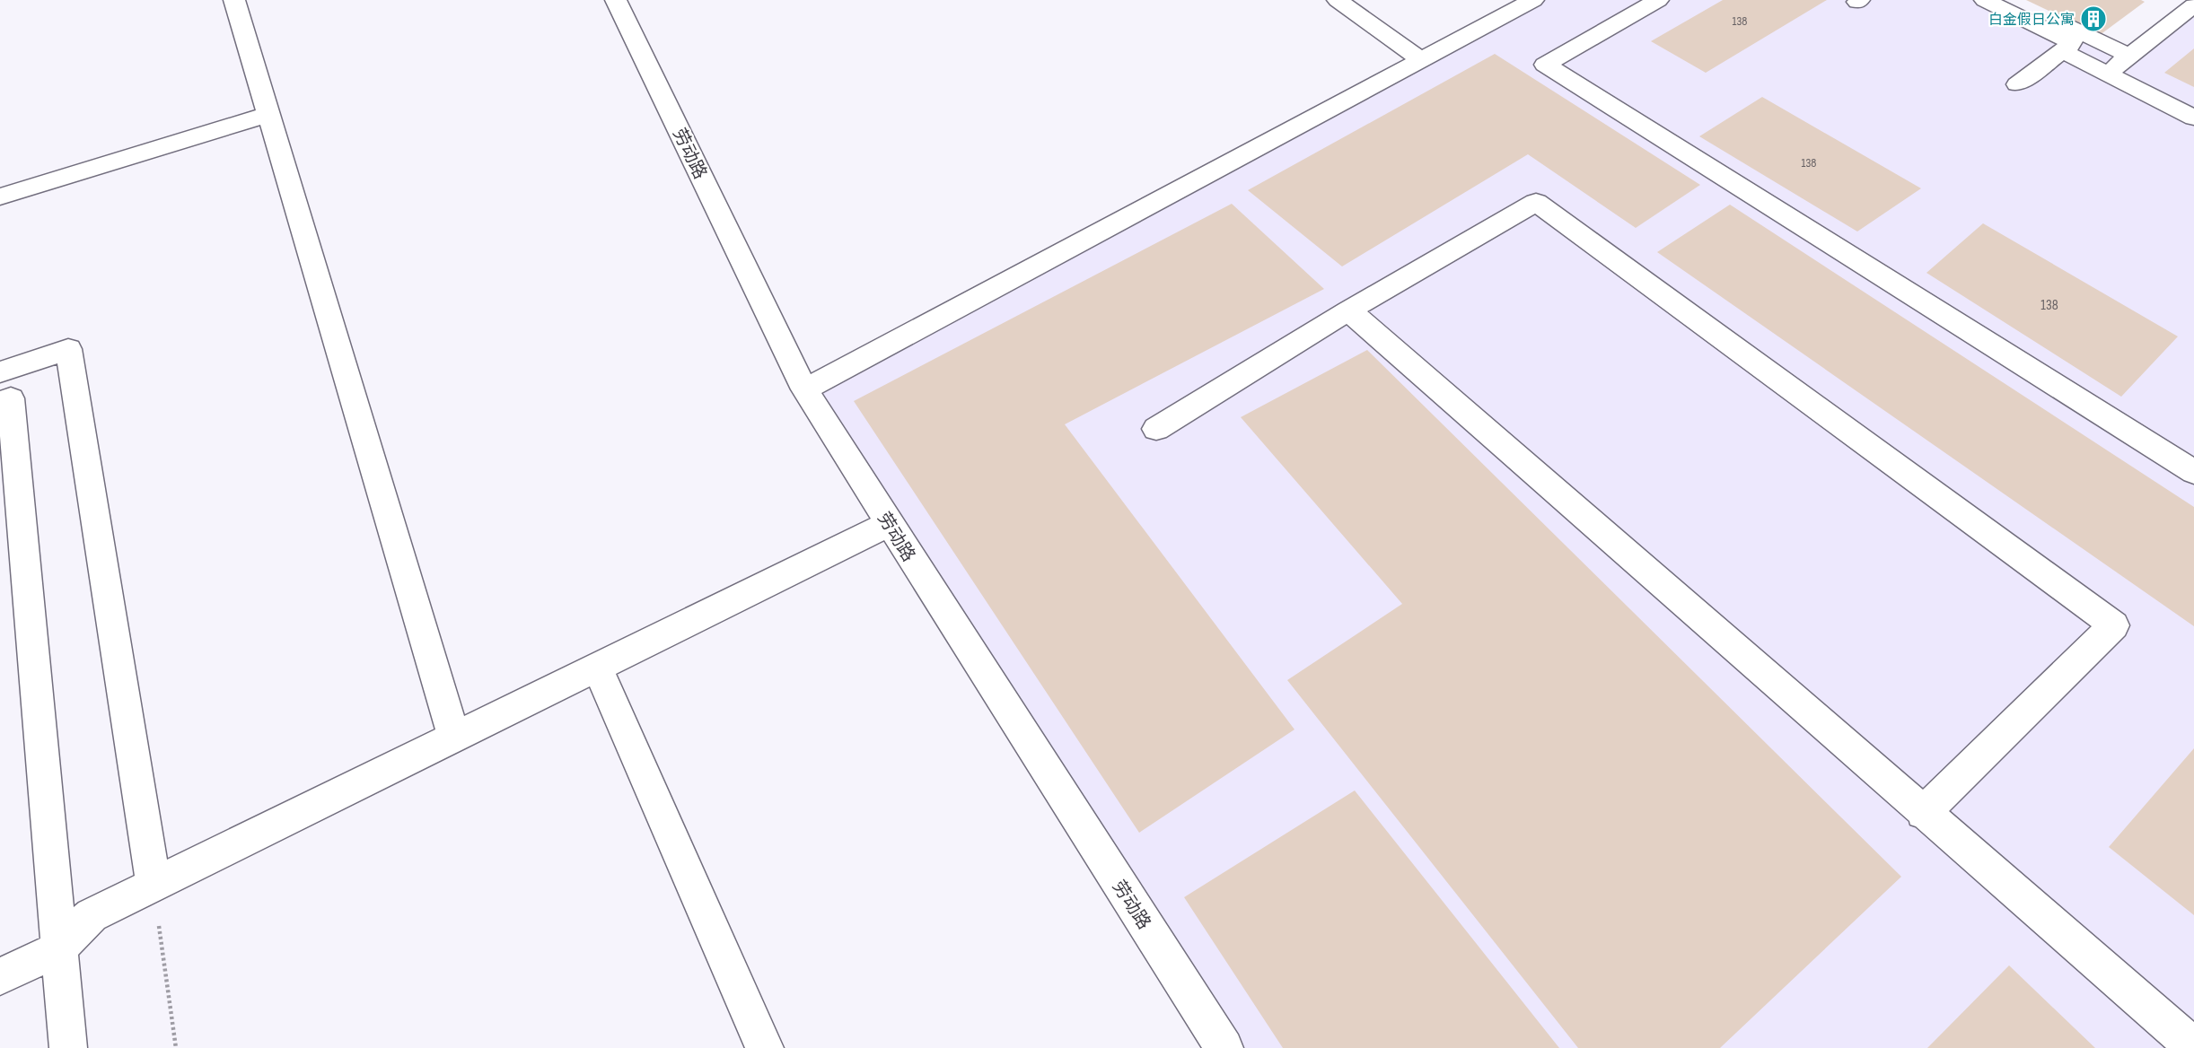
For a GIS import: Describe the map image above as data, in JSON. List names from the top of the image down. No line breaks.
{"streets":{"street":["劳动路"]},"places":{"building":["白金假日公寓"]},"house_numbers":["138","138","138"]}
